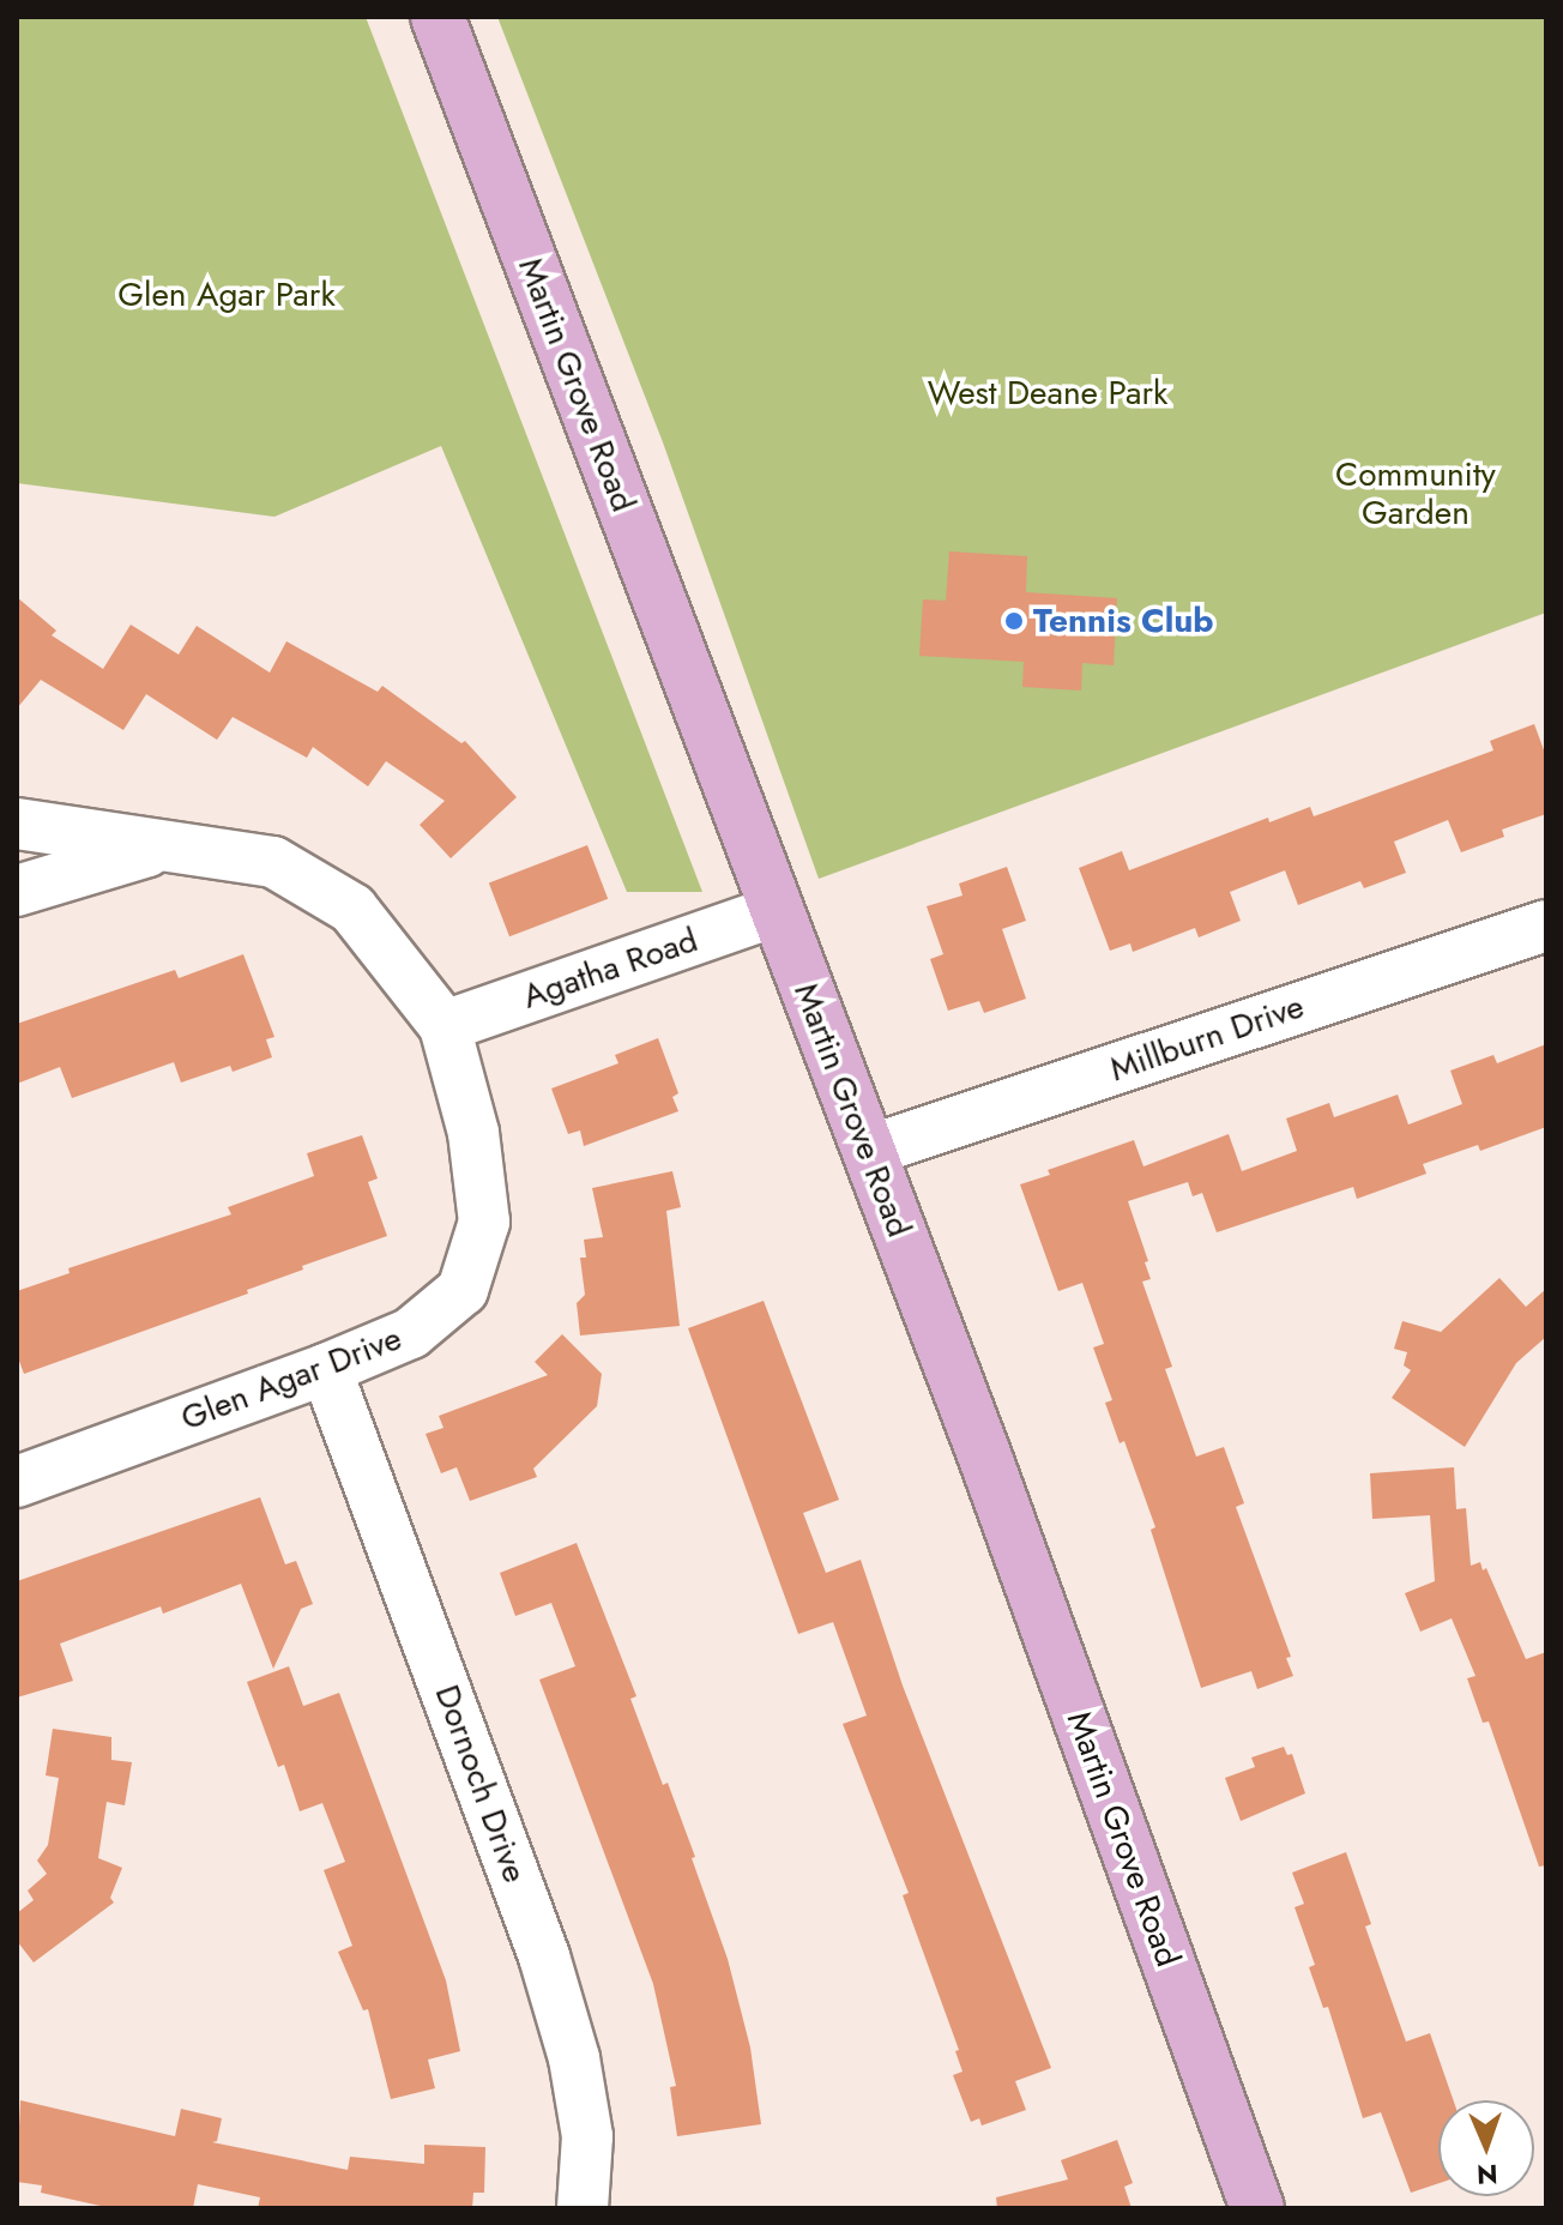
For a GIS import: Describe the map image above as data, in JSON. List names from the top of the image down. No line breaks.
{"streets":{"main road":["Martin Grove Road"],"street":["Agatha Road","Millburn Drive","Glen Agar Drive","Dornoch Drive"]},"crossings":[["Martin Grove Road","Agatha Road"],["Martin Grove Road","Millburn Drive"],["Agatha Road","Glen Agar Drive"],["Glen Agar Drive","Dornoch Drive"]],"parks":["Glen Agar Park","West Deane Park","Community Garden"],"places":["Tennis Club"],"north":"bottom"}
